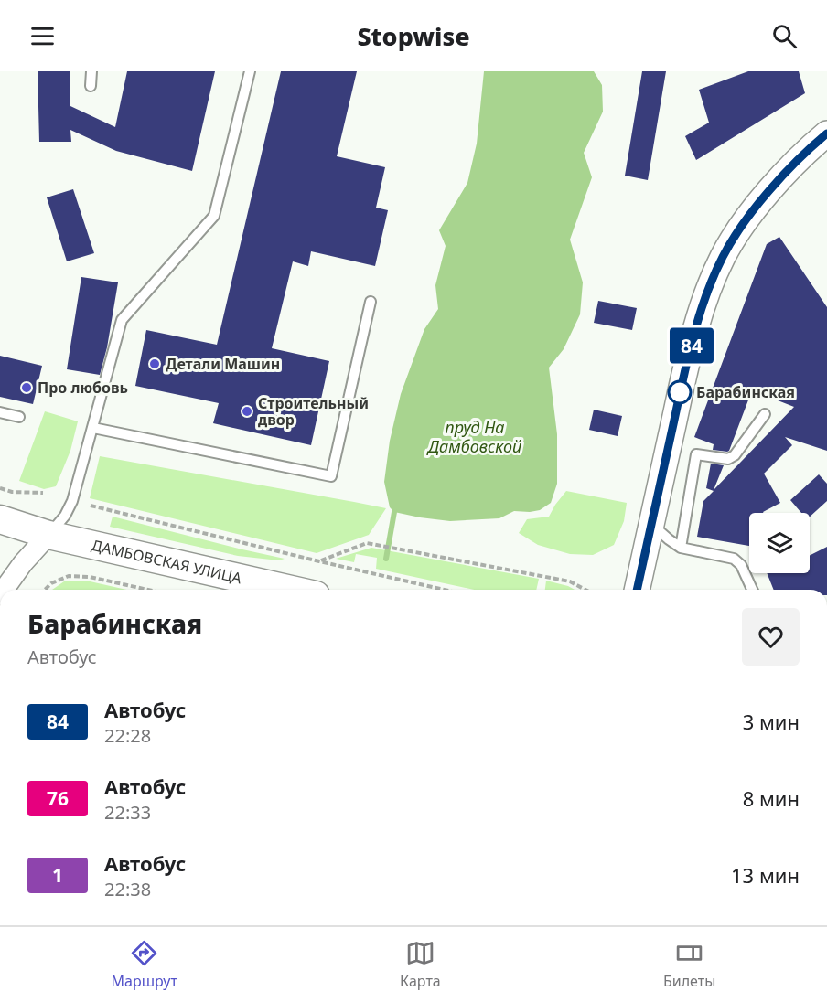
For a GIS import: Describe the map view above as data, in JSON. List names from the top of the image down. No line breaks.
{"streets":{"main road":["ДАМБОВСКАЯ УЛИЦА"]},"water":["пруд На Дамбовской"],"places":["Детали Машин","Про любовь","Барабинская","Строительный двор"],"lines":["bus line 84"],"page":{"header":"Stopwise","on_map":"84","heading":["Барабинская","Автобус"],"list":[{"mark":"84","name":"Автобус","note":"22:28","value":"3 мин"},{"mark":"76","name":"Автобус","note":"22:33","value":"8 мин"},{"mark":"1","name":"Автобус","note":"22:38","value":"13 мин"}],"tabs":["Маршрут","Карта","Билеты"]}}
